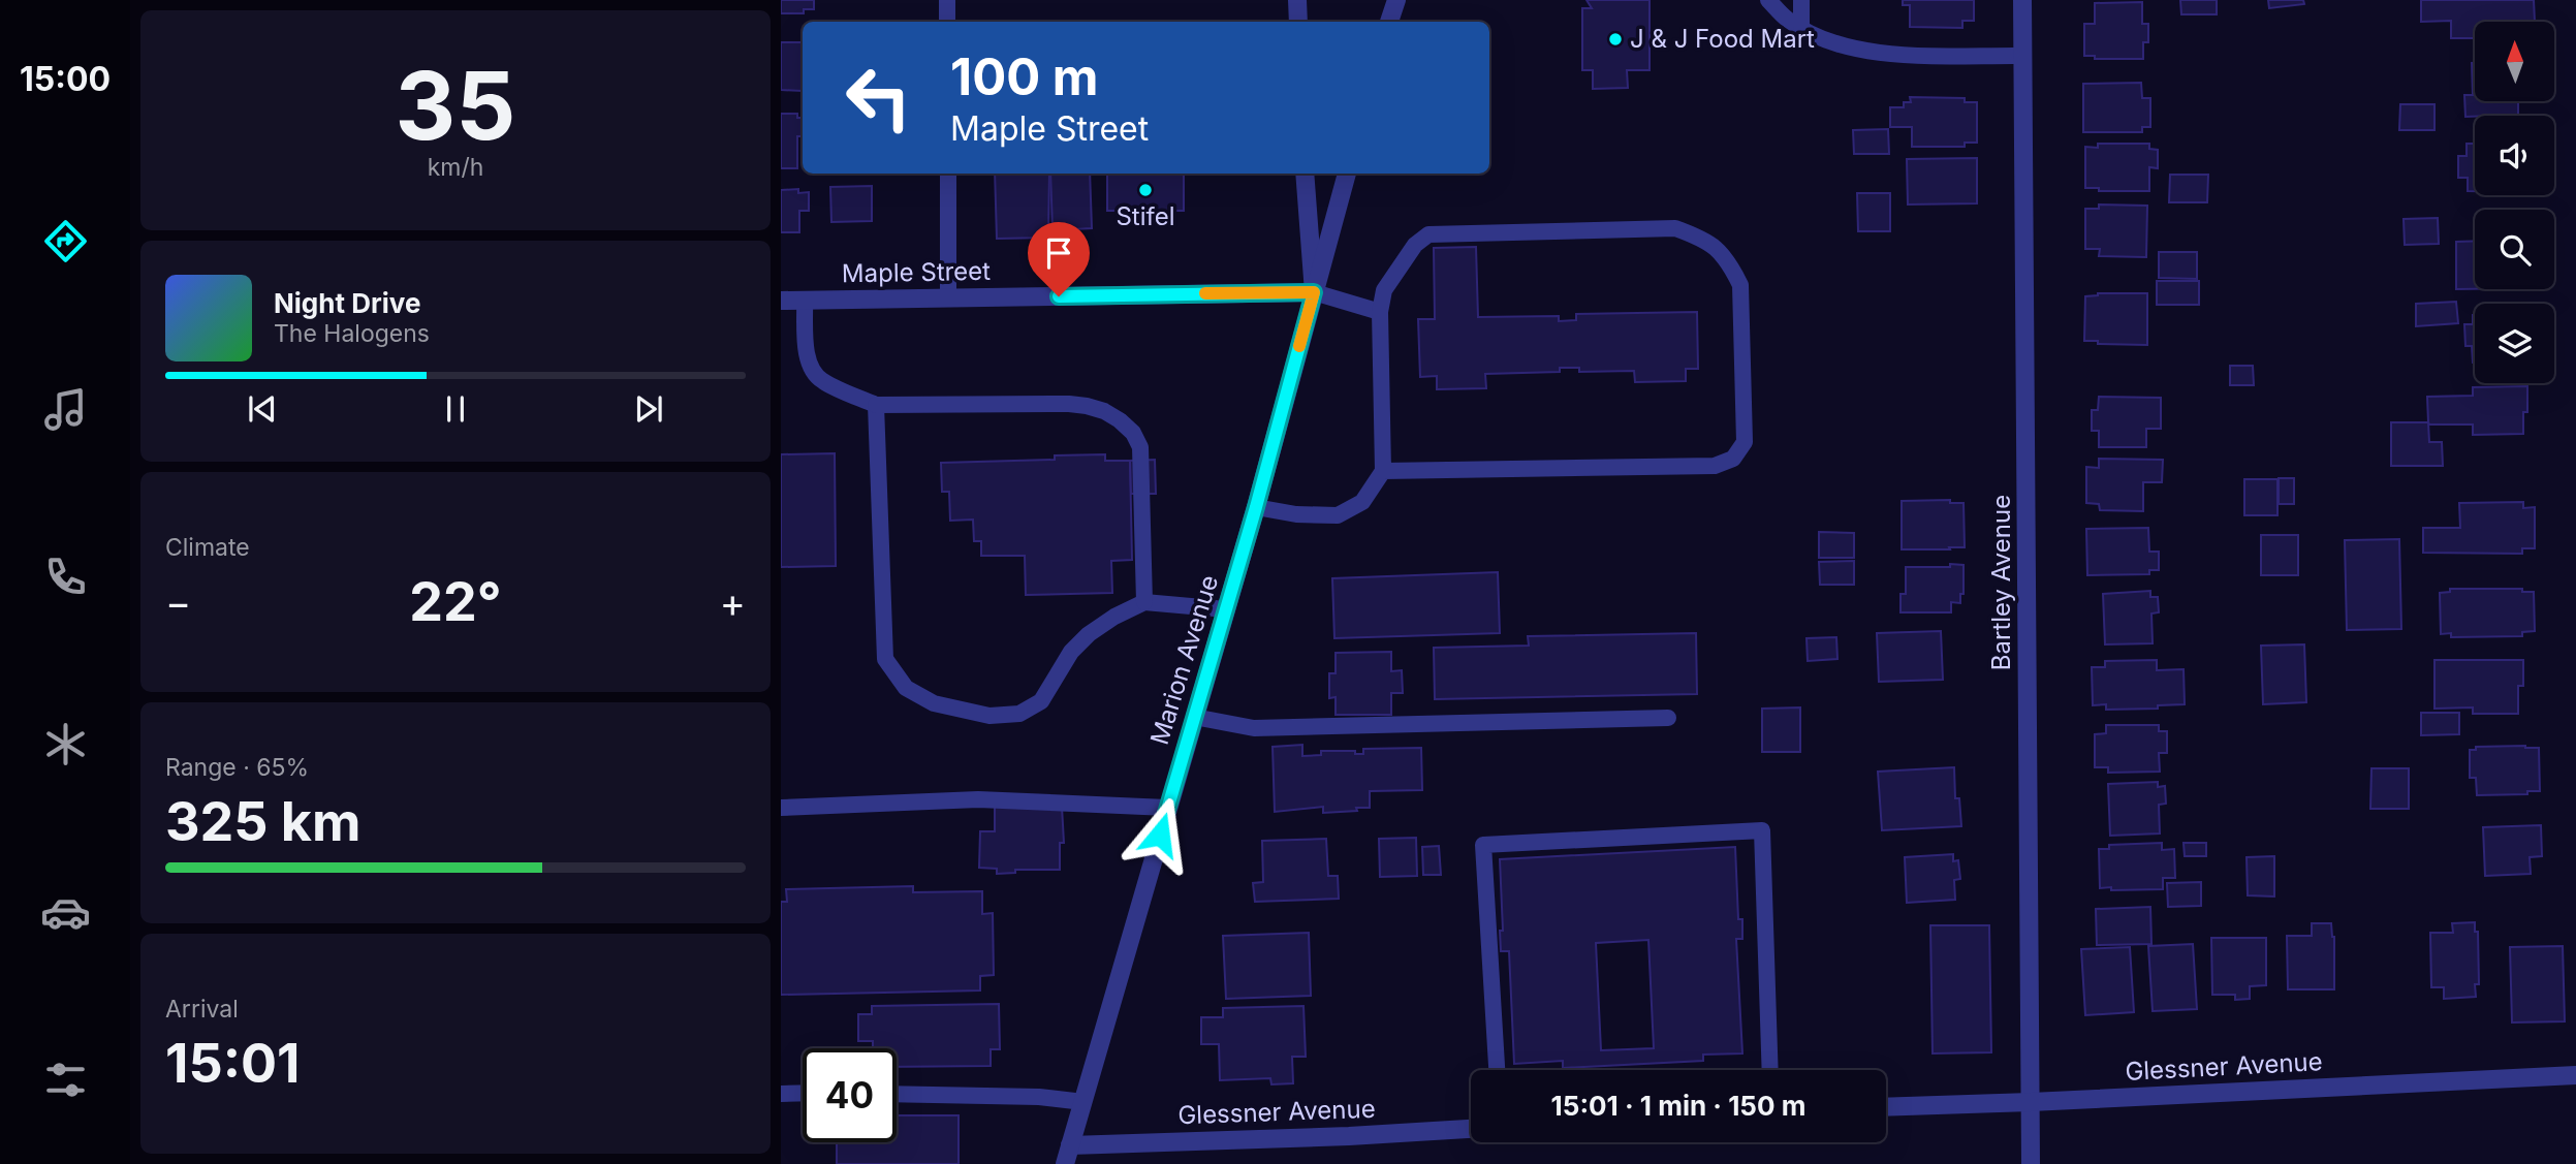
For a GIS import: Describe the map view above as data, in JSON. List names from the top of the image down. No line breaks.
{"streets":{"street":["Maple Street","Bartley Avenue","Marion Avenue","Glessner Avenue"]},"crossings":[["Maple Street","Marion Avenue"],["Bartley Avenue","Glessner Avenue"],["Marion Avenue","Glessner Avenue"]],"places":["J & J Food Mart","Stifel"],"north":"top","page":{"tabs":"15:00","tile":[["35","km/h"],"Climate",["Range · 65%","325 km"],["Arrival","15:01"]],"turn":["100 m","Maple Street"],"song":["Night Drive","The Halogens"],"heat":["−","22°","+"],"limit":"40","trip":"15:01 · 1 min · 150 m"}}
